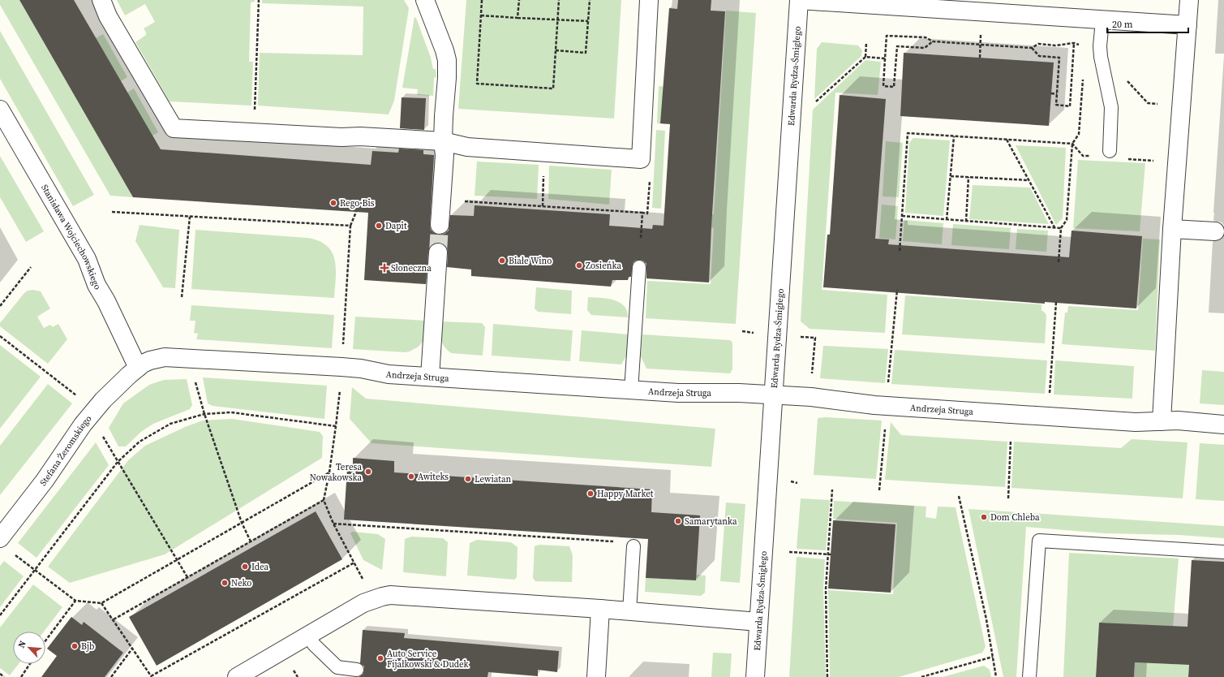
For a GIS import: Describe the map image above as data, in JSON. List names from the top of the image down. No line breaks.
{"streets":{"street":["Edwarda Rydza-Śmigłego","Stanisława Wojciechowskiego","Andrzeja Struga","Stefana Żeromskiego"]},"crossings":[["Edwarda Rydza-Śmigłego","Andrzeja Struga"],["Stanisława Wojciechowskiego","Andrzeja Struga"],["Stanisława Wojciechowskiego","Stefana Żeromskiego"],["Andrzeja Struga","Stefana Żeromskiego"]],"places":{"other":["Rego·Bis","Dapit","Białe Wino","Zosieńka","Teresa Nowakowska","Awiteks","Lewiatan","Happy Market","Dom Chleba","Samarytanka","Idea","Neko","Bjb","Auto Service Fijałkowski & Dudek"],"health":["Słoneczna"]},"scale_bar":"20 m","north":"top left"}
